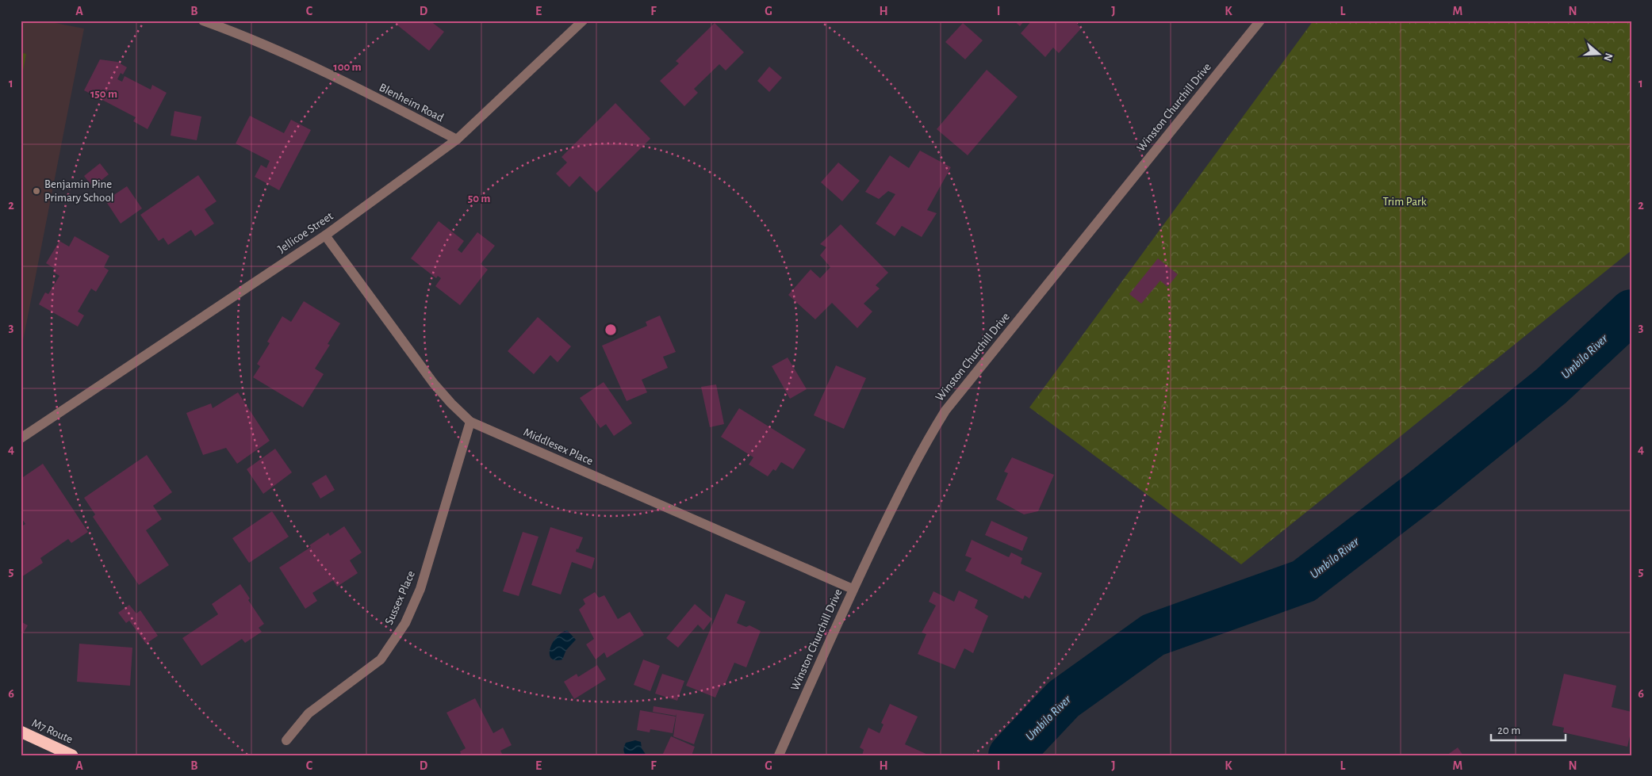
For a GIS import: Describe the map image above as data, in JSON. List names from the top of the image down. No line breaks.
{"streets":{"highway":["M7 Route"],"street":["Blenheim Road","Winston Churchill Drive","Jellicoe Street","Middlesex Place","Sussex Place"]},"crossings":[["Blenheim Road","Jellicoe Street"],["Winston Churchill Drive","Middlesex Place"],["Jellicoe Street","Middlesex Place"],["Middlesex Place","Sussex Place"]],"water":["Umbilo River"],"parks":["Trim Park"],"places":["Benjamin Pine Primary School"],"scale_bar":"20 m","north":"right","grid":{"columns":["A","B","C","D","E","F","G","H","I","J","K","L","M","N"],"rows":["1","2","3","4","5","6"]},"rings":["100 m","150 m","50 m"]}
